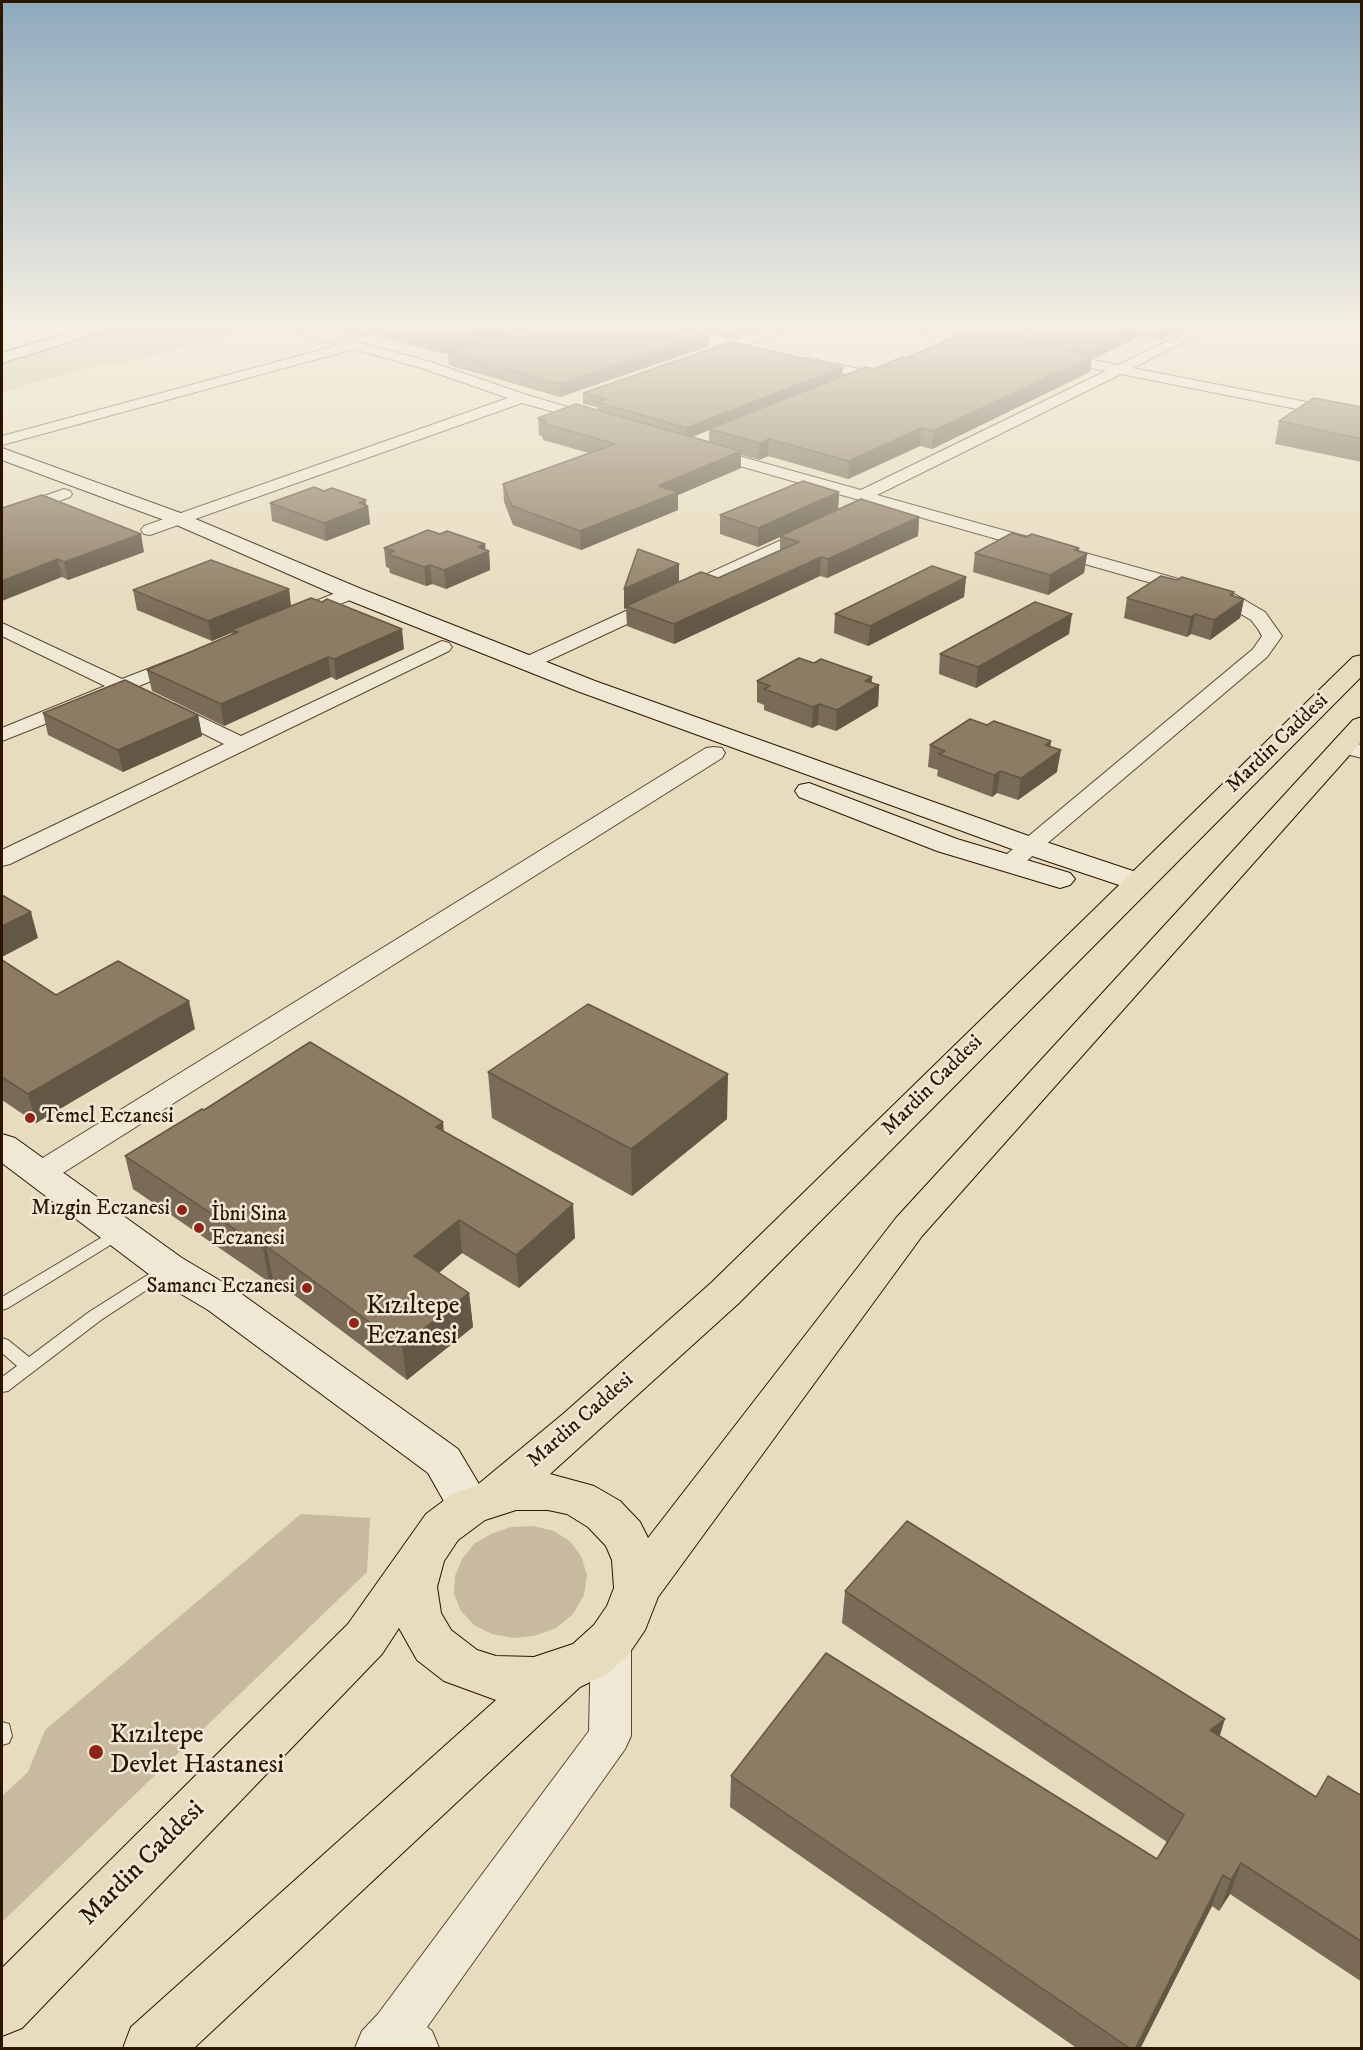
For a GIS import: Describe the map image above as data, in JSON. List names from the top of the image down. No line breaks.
{"streets":{"highway":["Mardin Caddesi"]},"places":["Temel Eczanesi","Mızgin Eczanesi","İbni Sina Eczanesi","Samancı Eczanesi","Kızıltepe Eczanesi","Kızıltepe Devlet Hastanesi"]}
